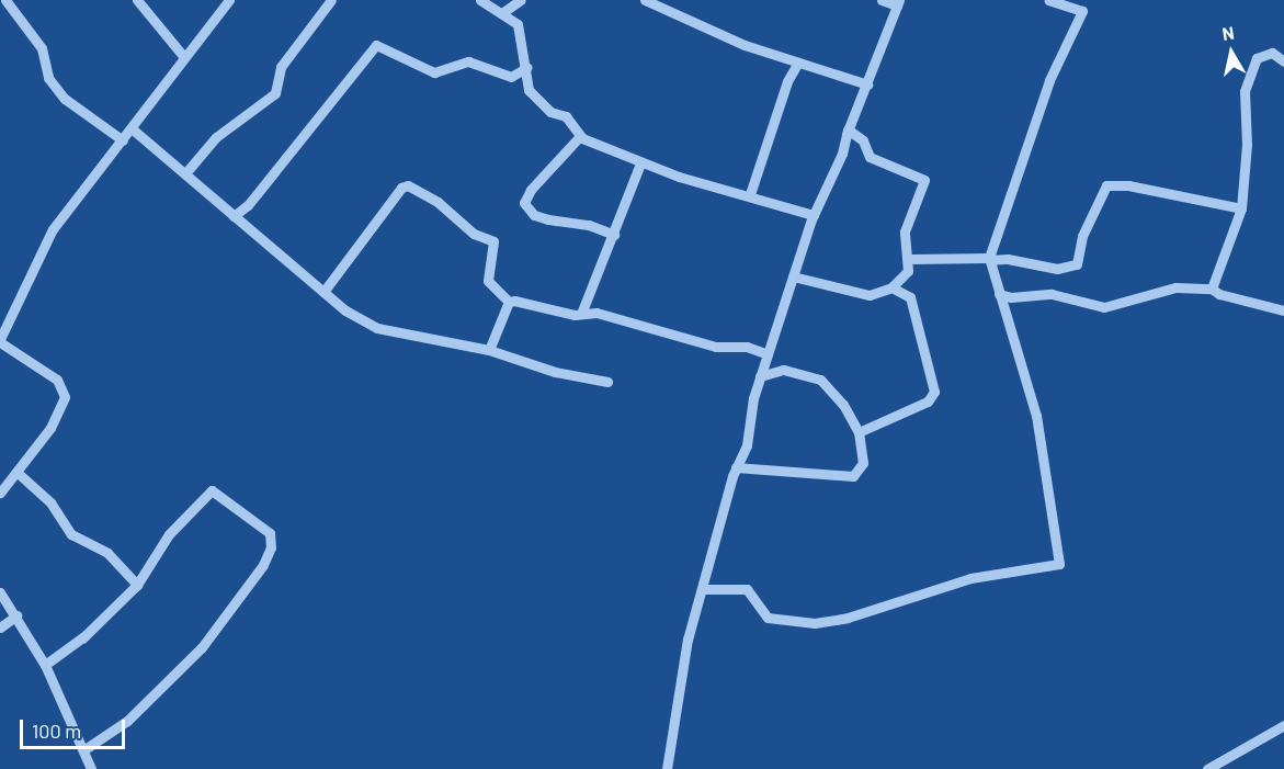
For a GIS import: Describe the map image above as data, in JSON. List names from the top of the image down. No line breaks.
{"scale_bar":"100 m","north":"top"}
